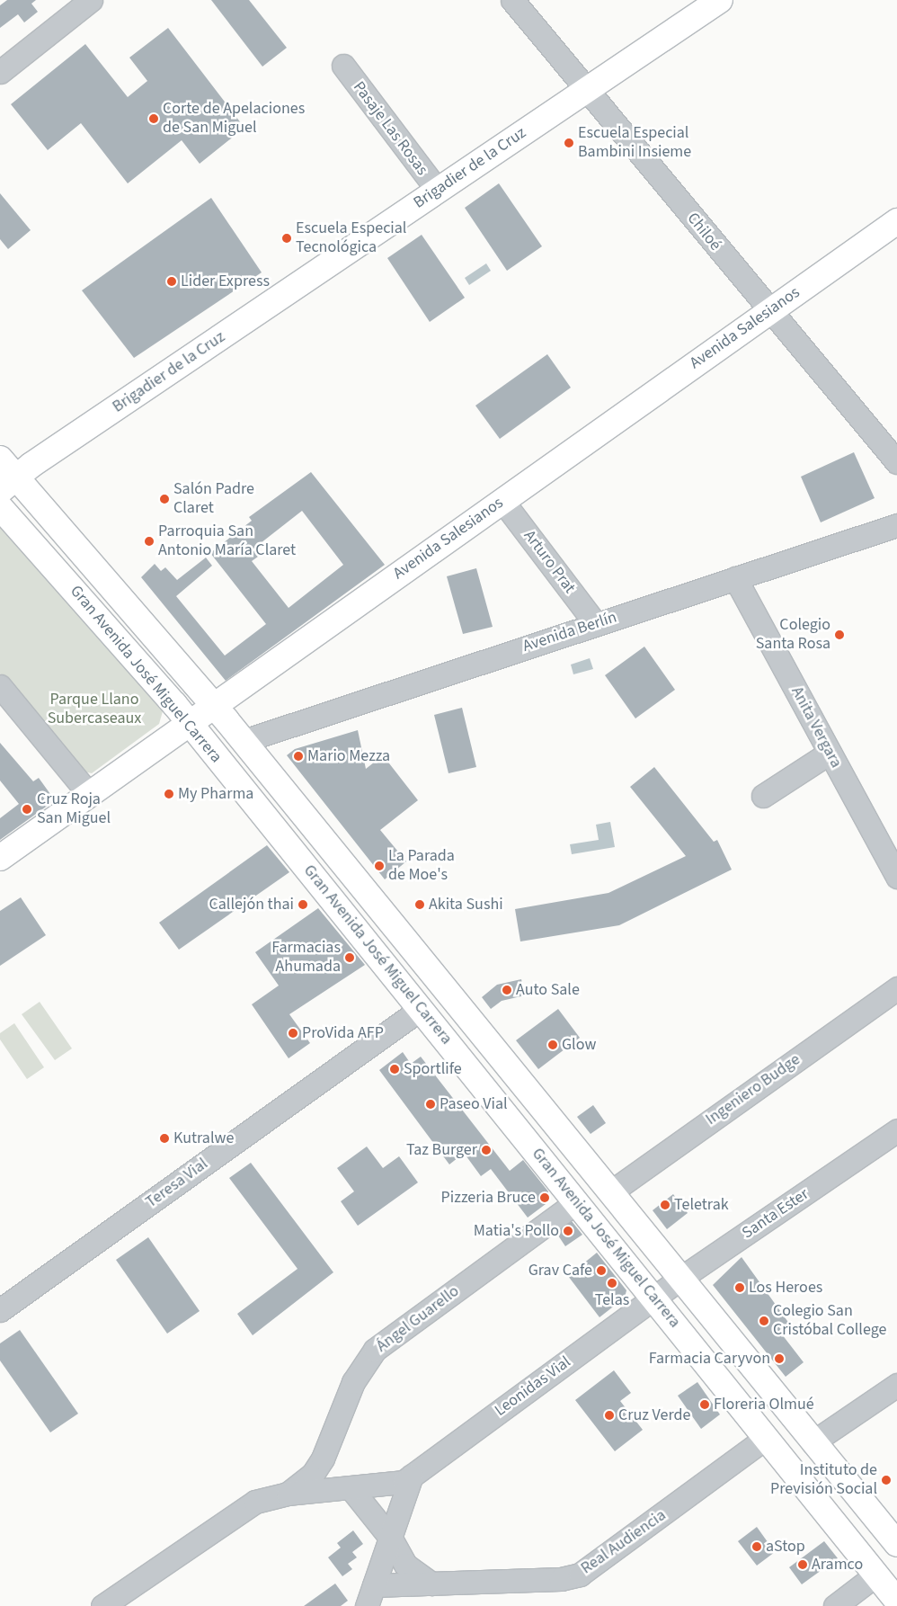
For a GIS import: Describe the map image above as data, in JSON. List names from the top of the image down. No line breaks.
{"streets":{"main road":["Brigadier de la Cruz","Avenida Salesianos","Gran Avenida José Miguel Carrera"],"street":["Pasaje Las Rosas","Chiloé","Arturo Prat","Avenida Berlín","Anita Vergara","Ingeniero Budge","Teresa Vial","Santa Ester","Ángel Guarello","Leonidas Vial","Real Audiencia"]},"crossings":[["Pasaje Las Rosas","Brigadier de la Cruz"],["Brigadier de la Cruz","Chiloé"],["Brigadier de la Cruz","Gran Avenida José Miguel Carrera"],["Chiloé","Avenida Salesianos"],["Avenida Salesianos","Arturo Prat"],["Avenida Salesianos","Gran Avenida José Miguel Carrera"],["Arturo Prat","Avenida Berlín"],["Avenida Berlín","Gran Avenida José Miguel Carrera"],["Avenida Berlín","Anita Vergara"],["Gran Avenida José Miguel Carrera","Ingeniero Budge"],["Gran Avenida José Miguel Carrera","Teresa Vial"],["Gran Avenida José Miguel Carrera","Santa Ester"],["Gran Avenida José Miguel Carrera","Ángel Guarello"],["Gran Avenida José Miguel Carrera","Leonidas Vial"],["Gran Avenida José Miguel Carrera","Real Audiencia"],["Santa Ester","Leonidas Vial"],["Ángel Guarello","Leonidas Vial"],["Leonidas Vial","Real Audiencia"]],"parks":["Parque Llano Subercaseaux"],"places":["Corte de Apelaciones de San Miguel","Escuela Especial Bambini Insieme","Escuela Especial Tecnológica","Lider Express","Salón Padre Claret","Parroquia San Antonio María Claret","Colegio Santa Rosa","Mario Mezza","My Pharma","Cruz Roja San Miguel","La Parada de Moe's","Callejón thai","Akita Sushi","Farmacias Ahumada","Auto Sale","ProVida AFP","Glow","Sportlife","Paseo Vial","Kutralwe","Taz Burger","Pizzeria Bruce","Teletrak","Matia's Pollo","Grav Cafe","Telas","Los Heroes","Colegio San Cristóbal College","Farmacia Caryvon","Floreria Olmué","Cruz Verde","Instituto de Previsión Social","aStop","Aramco"]}
